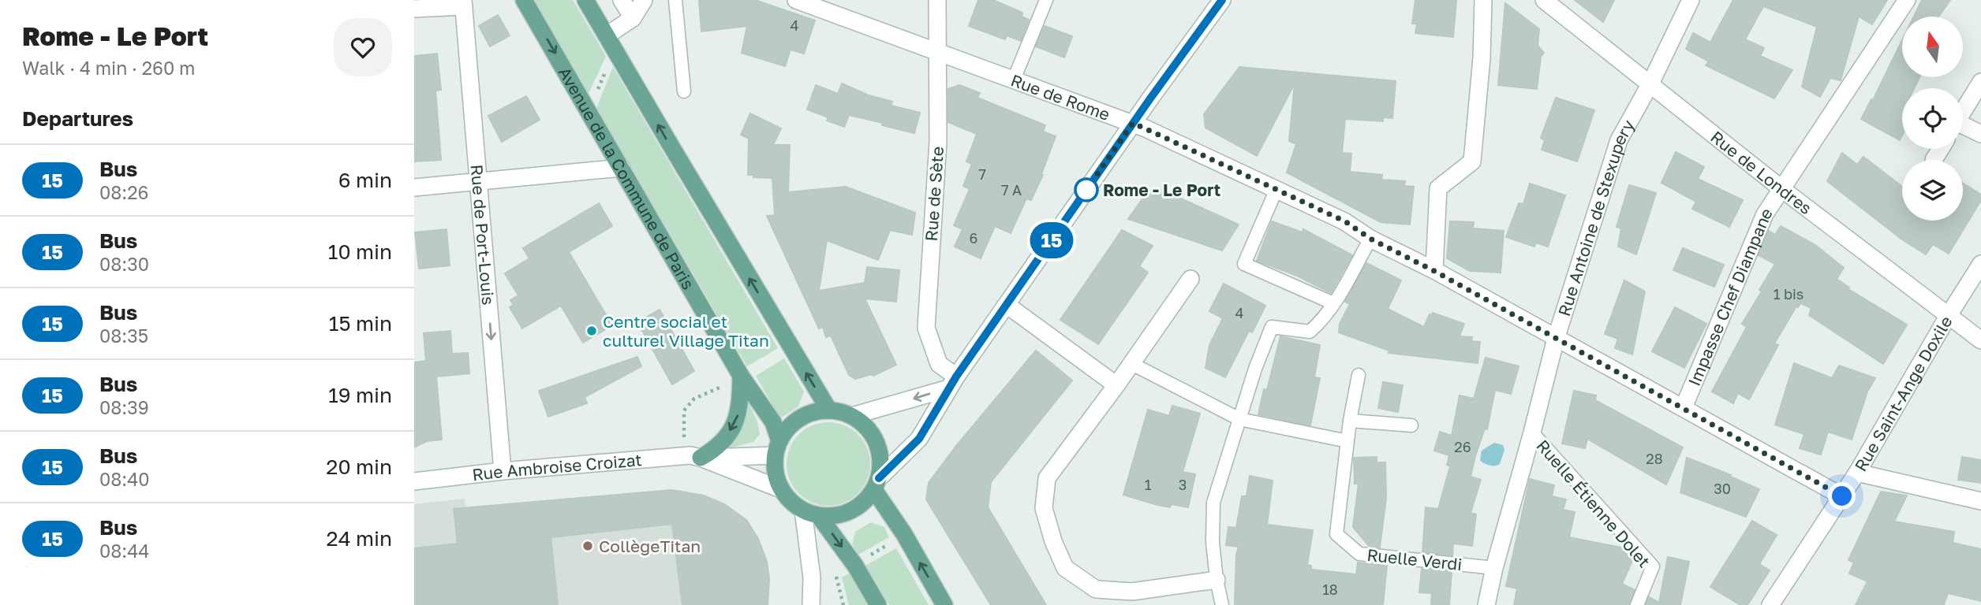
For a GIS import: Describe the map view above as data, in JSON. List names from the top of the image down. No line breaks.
{"streets":{"main road":["Avenue de la Commune de Paris"],"street":["Rue de Rome","Rue de Londres","Rue de Sète","Rue Antoine de Stexupery","Rue de Port-Louis","Impasse Chef Diampane","Rue Saint-Ange Doxile","Rue Ambroise Croizat"],"lane":["Ruelle Étienne Dolet","Ruelle Verdi"]},"crossings":[["Rue de Rome","Rue de Sète"],["Rue de Rome","Rue Antoine de Stexupery"],["Rue de Rome","Impasse Chef Diampane"],["Rue de Rome","Rue Saint-Ange Doxile"],["Rue de Londres","Rue Antoine de Stexupery"],["Rue de Londres","Impasse Chef Diampane"],["Rue de Londres","Rue Saint-Ange Doxile"],["Avenue de la Commune de Paris","Rue Ambroise Croizat"],["Rue Antoine de Stexupery","Ruelle Étienne Dolet"],["Rue Antoine de Stexupery","Ruelle Verdi"],["Rue de Port-Louis","Rue Ambroise Croizat"]],"one_way":["Rue de Port-Louis"],"places":["Rome - Le Port","Centre social et culturel Village Titan","CollègeTitan"],"lines":["bus line 15"],"house_numbers":["4","7","7 A","6","1 bis","4","26","28","1","3","30","18"],"north":"top","page":{"heading":[["Rome - Le Port","Walk · 4 min · 260 m"],"Departures"],"on_map":"15","list":[{"mark":"15","name":"Bus","note":"08:26","value":"6 min"},{"mark":"15","name":"Bus","note":"08:30","value":"10 min"},{"mark":"15","name":"Bus","note":"08:35","value":"15 min"},{"mark":"15","name":"Bus","note":"08:39","value":"19 min"},{"mark":"15","name":"Bus","note":"08:40","value":"20 min"},{"mark":"15","name":"Bus","note":"08:44","value":"24 min"}]}}
